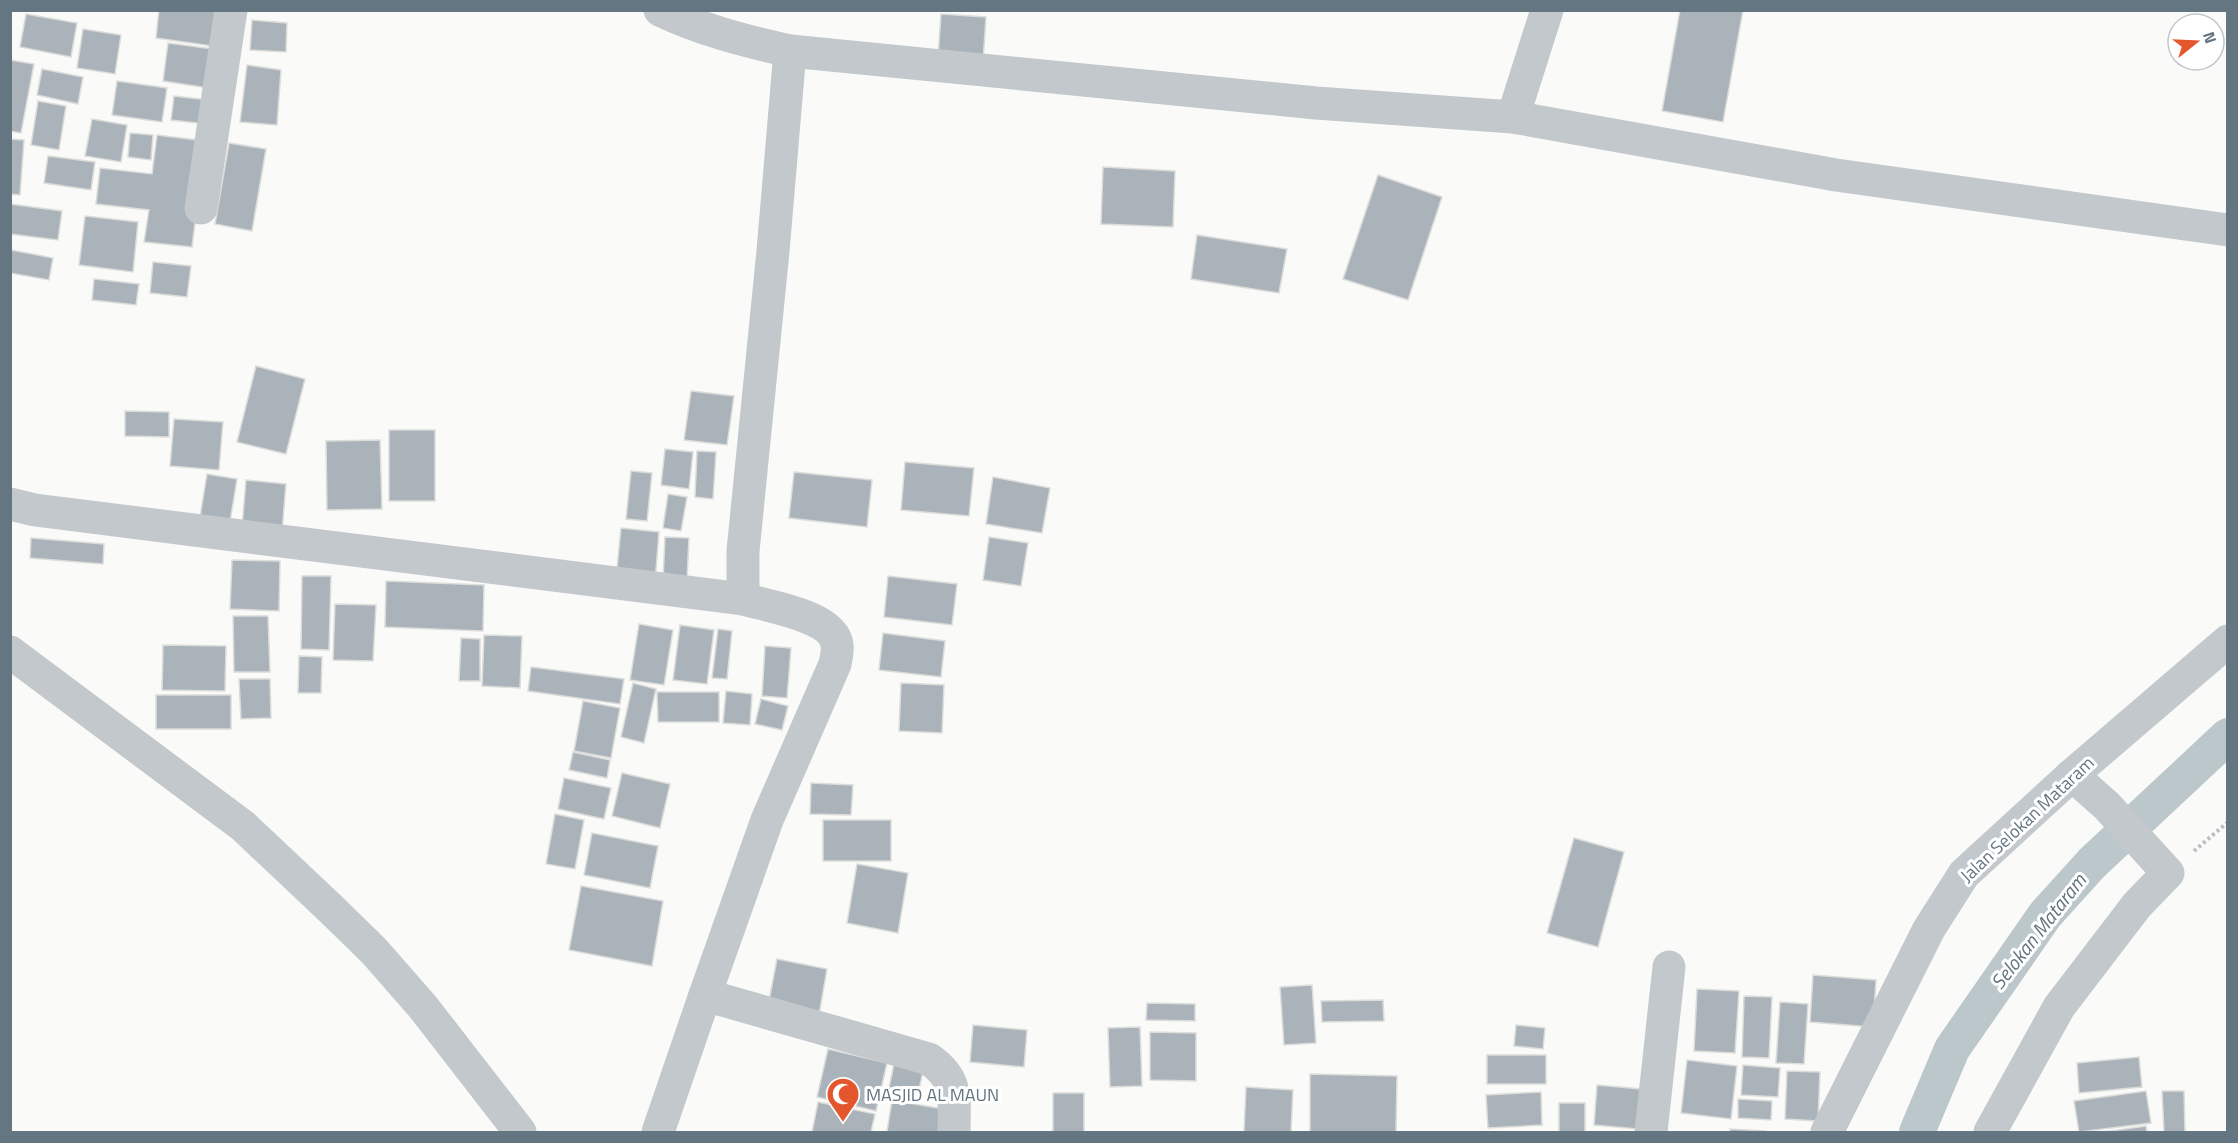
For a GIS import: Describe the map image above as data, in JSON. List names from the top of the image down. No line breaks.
{"streets":{"street":["Jalan Selokan Mataram"]},"water":["Selokan Mataram"],"places":{"mosque":["MASJID AL MAUN"]},"north":"right"}
